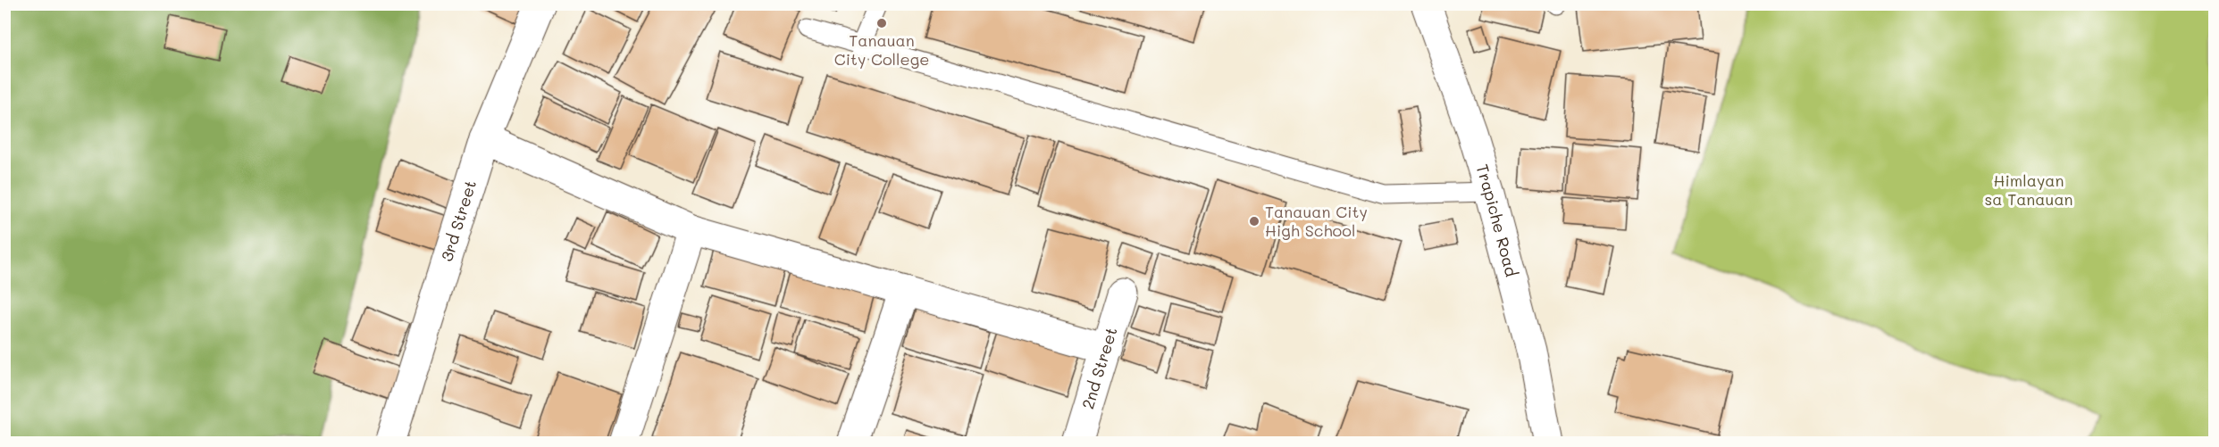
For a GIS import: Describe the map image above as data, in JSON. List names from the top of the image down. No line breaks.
{"streets":{"street":["3rd Street","Trapiche Road","2nd Street"]},"parks":["Himlayan sa Tanauan"],"places":["Tanauan City College","Tanauan City High School"]}
